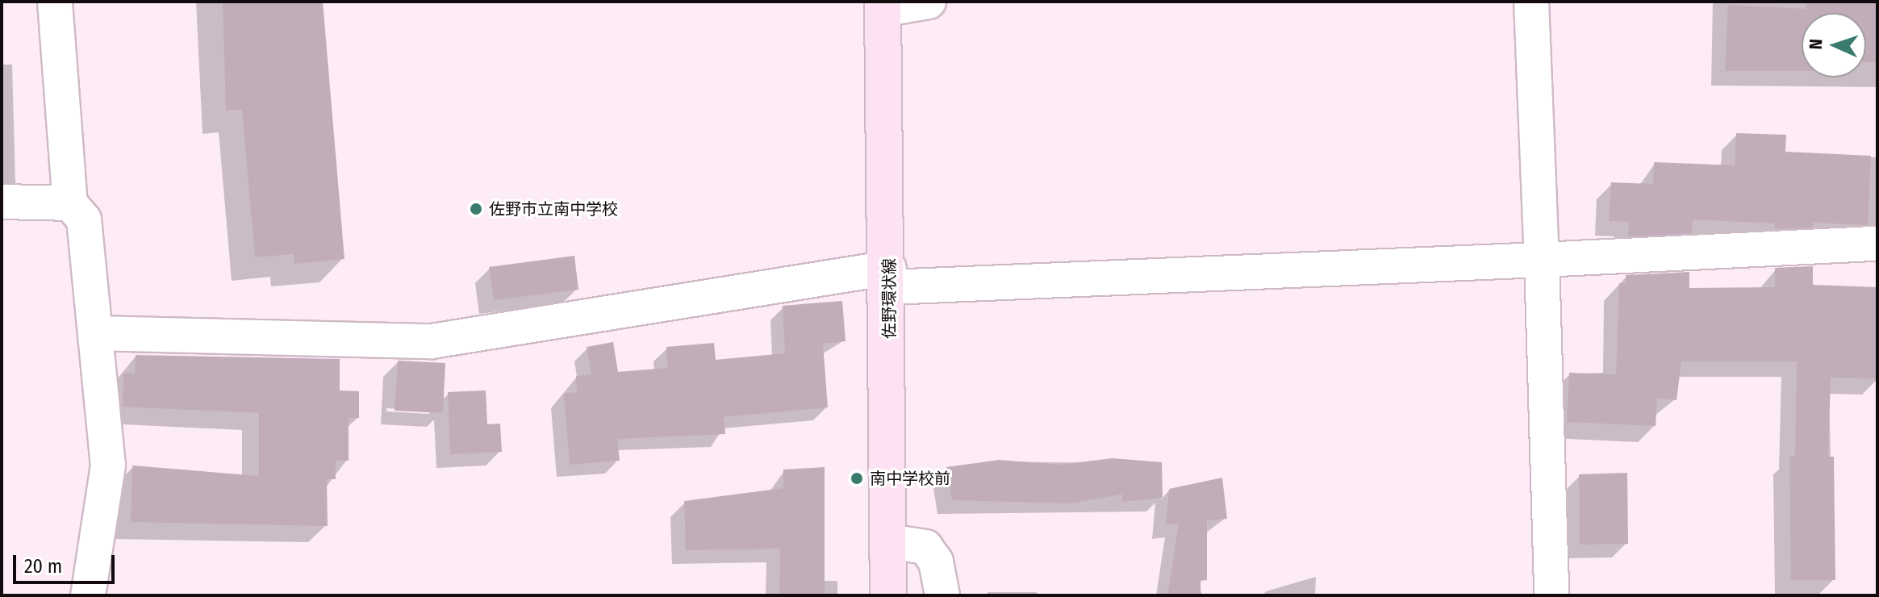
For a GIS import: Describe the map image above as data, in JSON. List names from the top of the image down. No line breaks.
{"streets":{"main road":["佐野環状線"]},"places":["佐野市立南中学校","南中学校前"],"scale_bar":"20 m","north":"left"}
